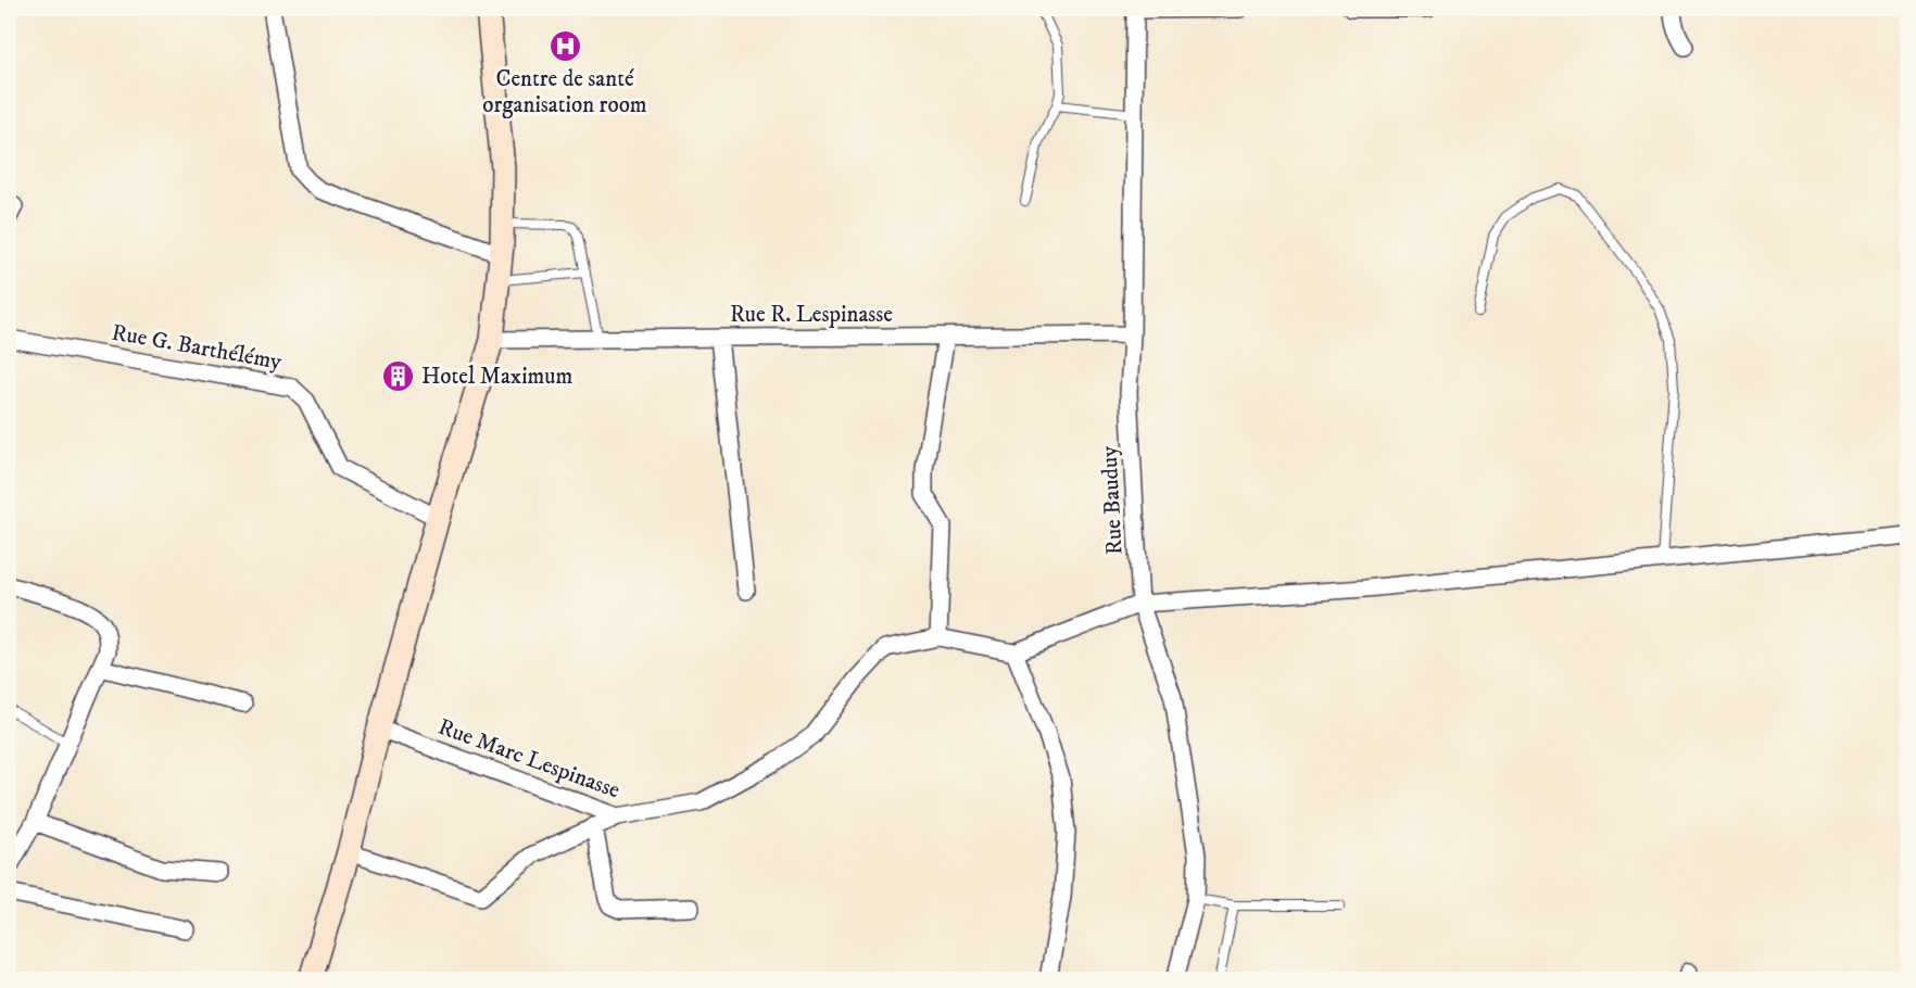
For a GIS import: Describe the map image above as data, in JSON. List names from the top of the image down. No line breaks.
{"streets":{"street":["Rue R. Lespinasse","Rue G. Barthélémy","Rue Bauduy","Rue Marc Lespinasse"]},"crossings":[["Rue R. Lespinasse","Rue Bauduy"]],"places":{"hospital":["Centre de santé organisation room"],"building":["Hotel Maximum"]}}
